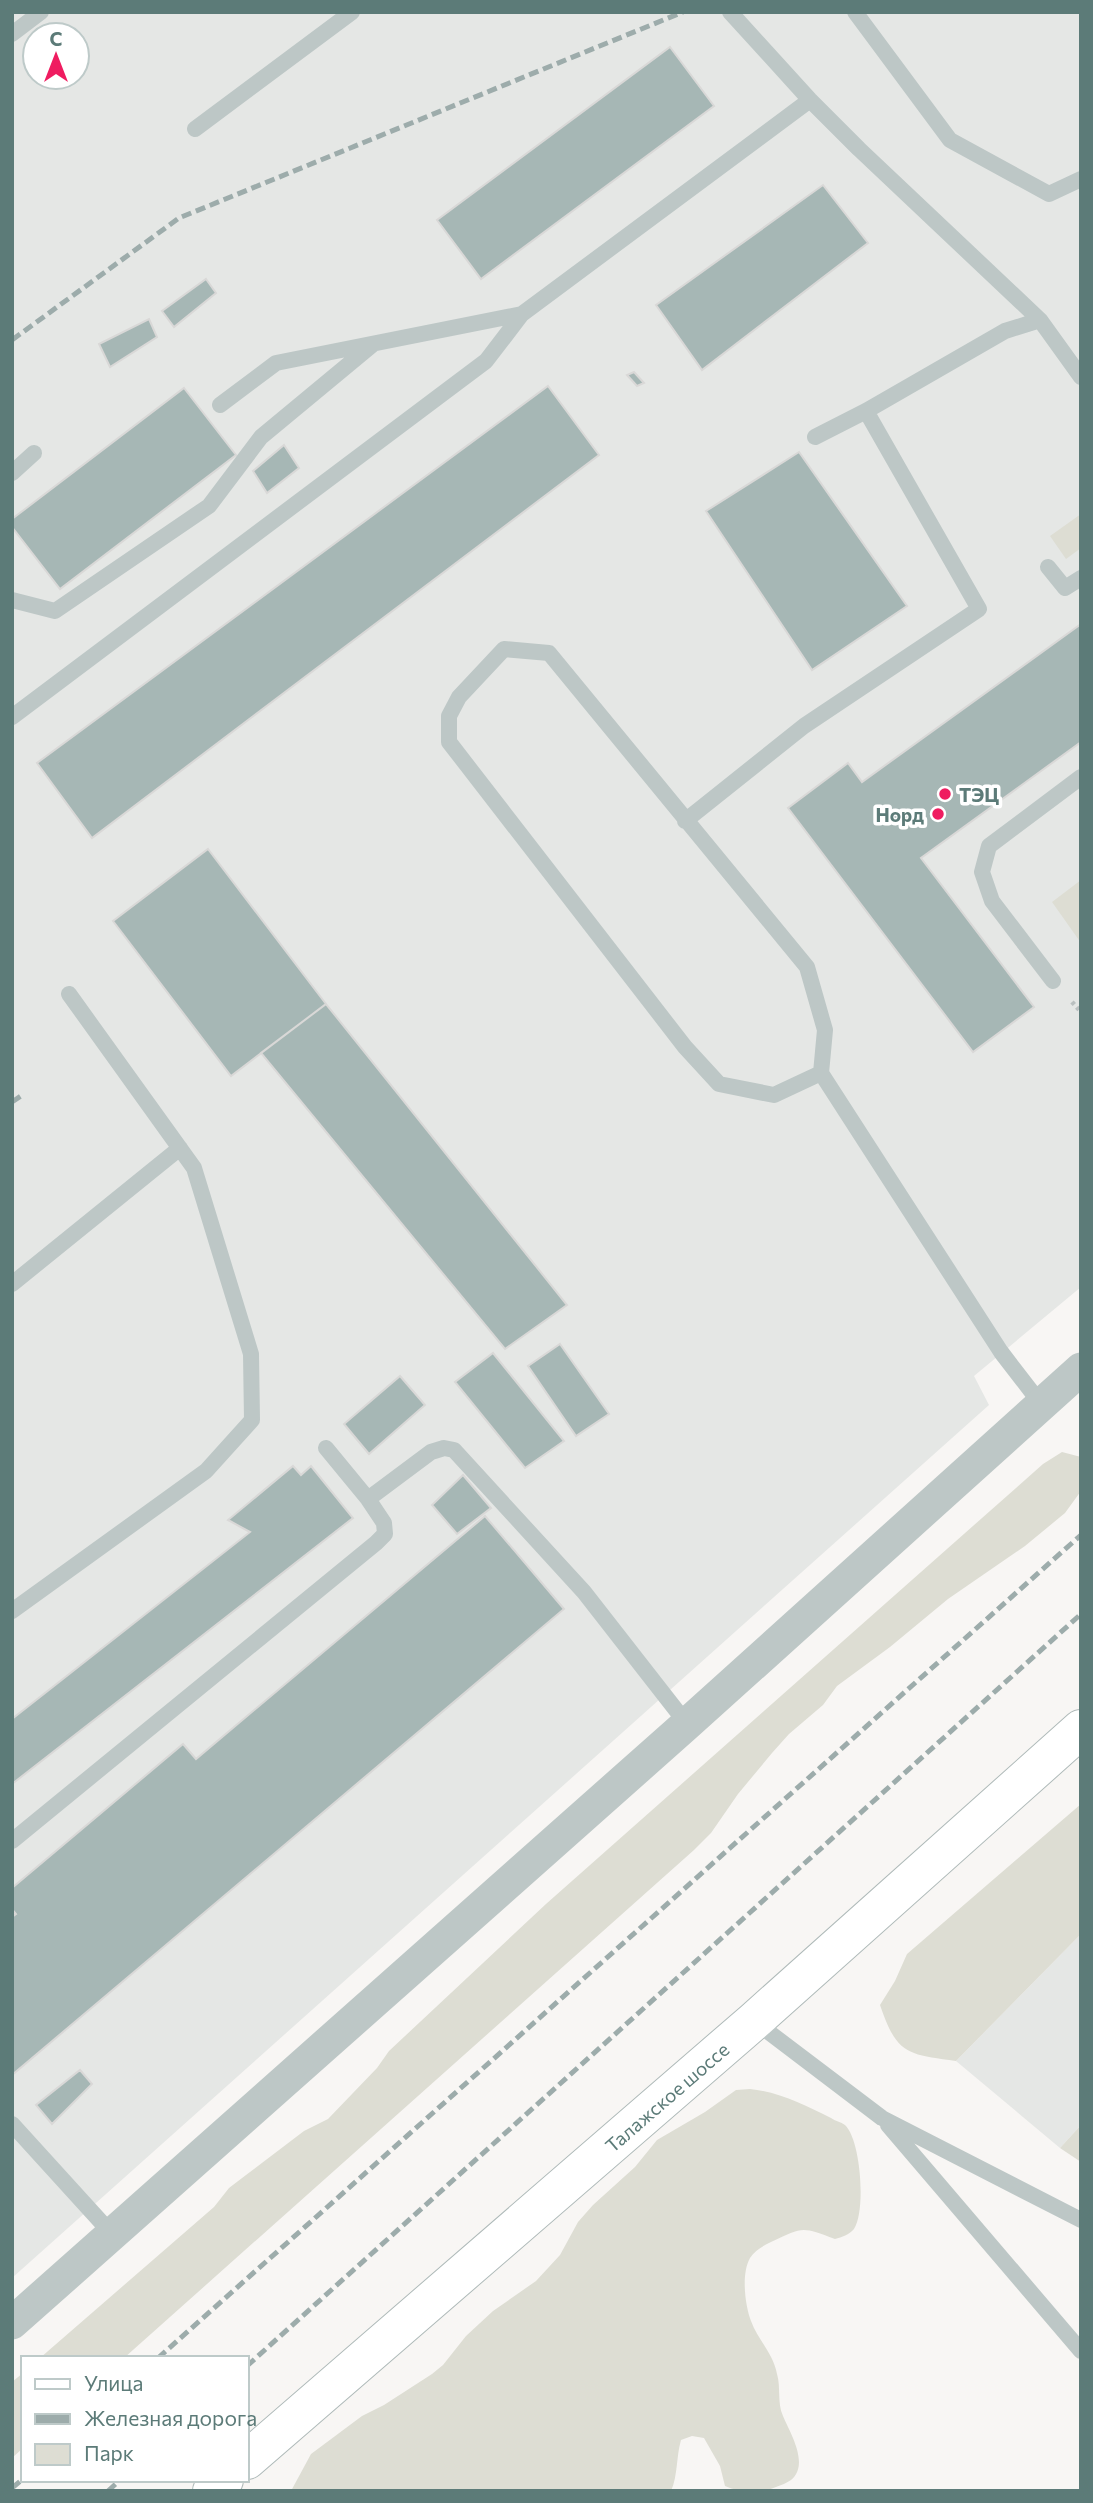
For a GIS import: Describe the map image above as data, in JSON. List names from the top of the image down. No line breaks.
{"streets":{"main road":["Талажское шоссе"]},"places":["ТЭЦ","Норд"],"legend":["Улица","Железная дорога","Парк"],"north":"top"}
